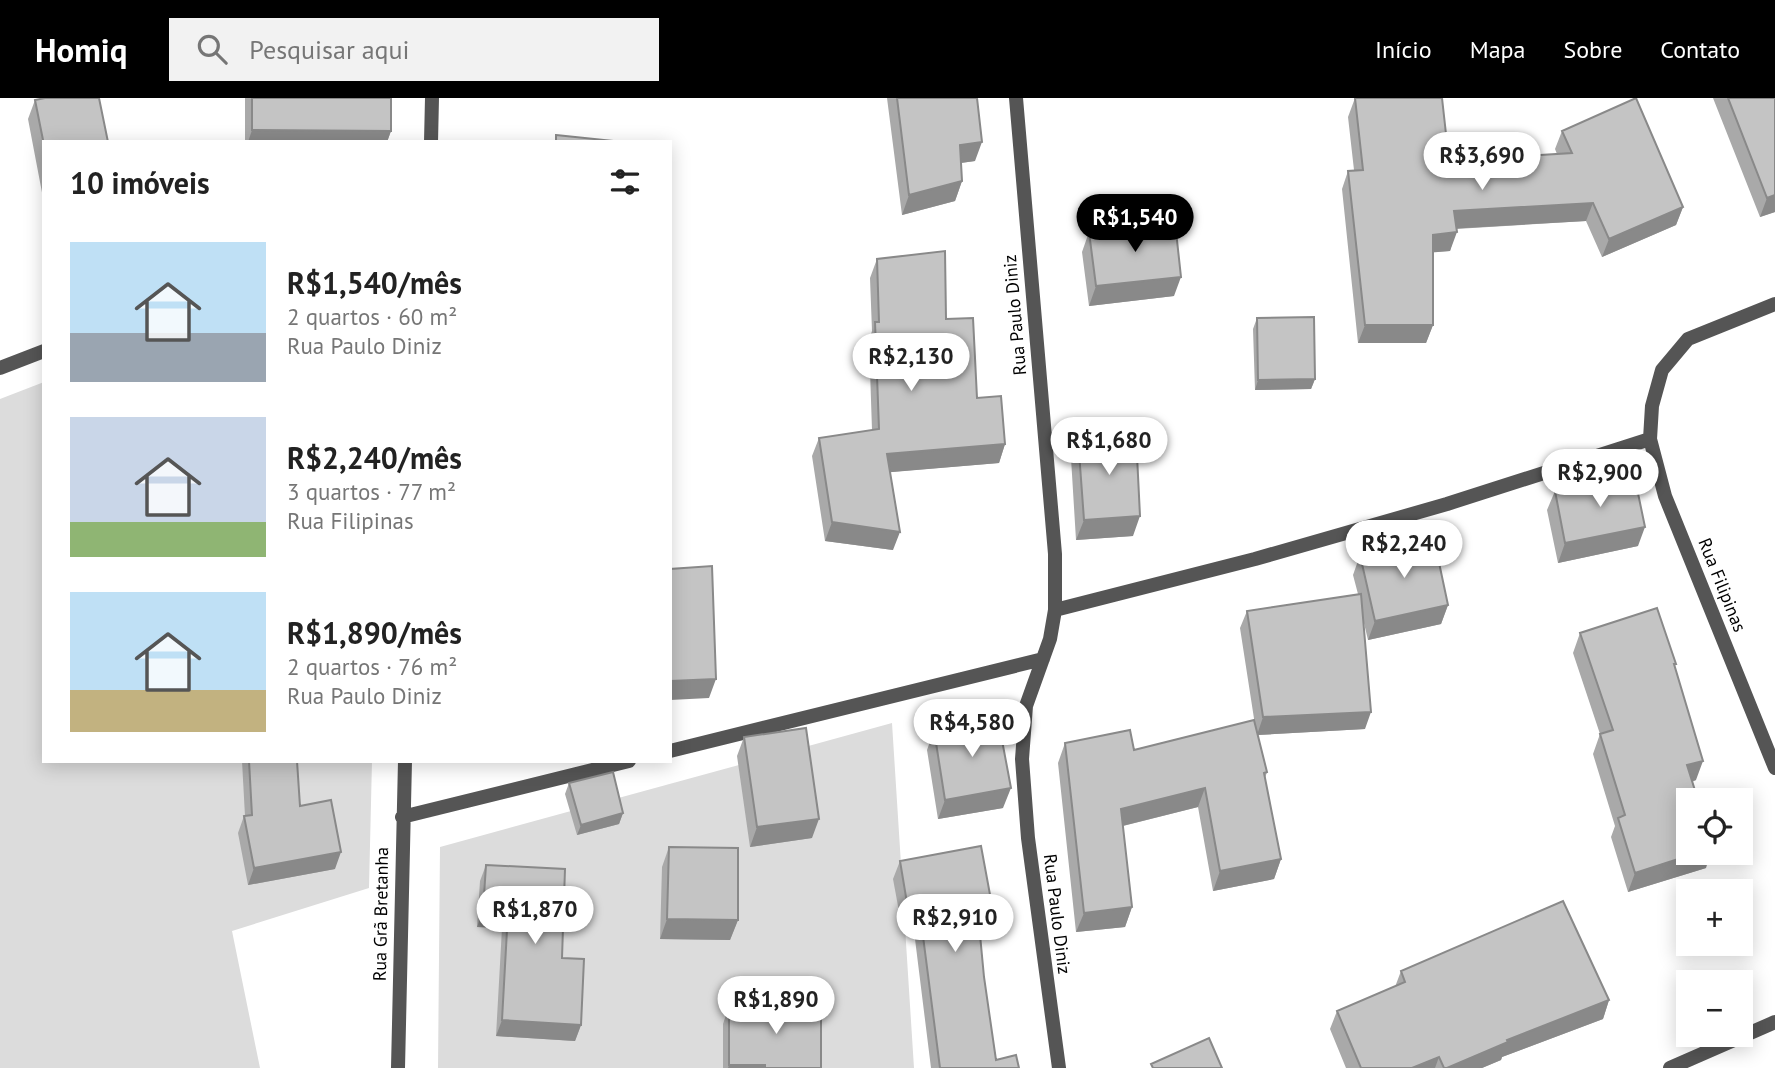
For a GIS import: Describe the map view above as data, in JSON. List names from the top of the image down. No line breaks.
{"streets":{"street":["Rua Paulo Diniz","Rua Filipinas","Rua Grã Bretanha"]},"page":{"header":"Homiq","search":"Pesquisar aqui","nav":["Início","Mapa","Sobre","Contato"],"price":["R$3,690","R$1,540","R$2,130","R$1,680","R$2,900","R$2,240","R$4,580","R$1,870","R$2,910","R$1,890"],"heading":"10 imóveis","list":[{"name":"R$1,540/mês","note":"2 quartos · 60 m² · Rua Paulo Diniz"},{"name":"R$2,240/mês","note":"3 quartos · 77 m² · Rua Filipinas"},{"name":"R$1,890/mês","note":"2 quartos · 76 m² · Rua Paulo Diniz"}],"map_buttons":["+","−"]}}
